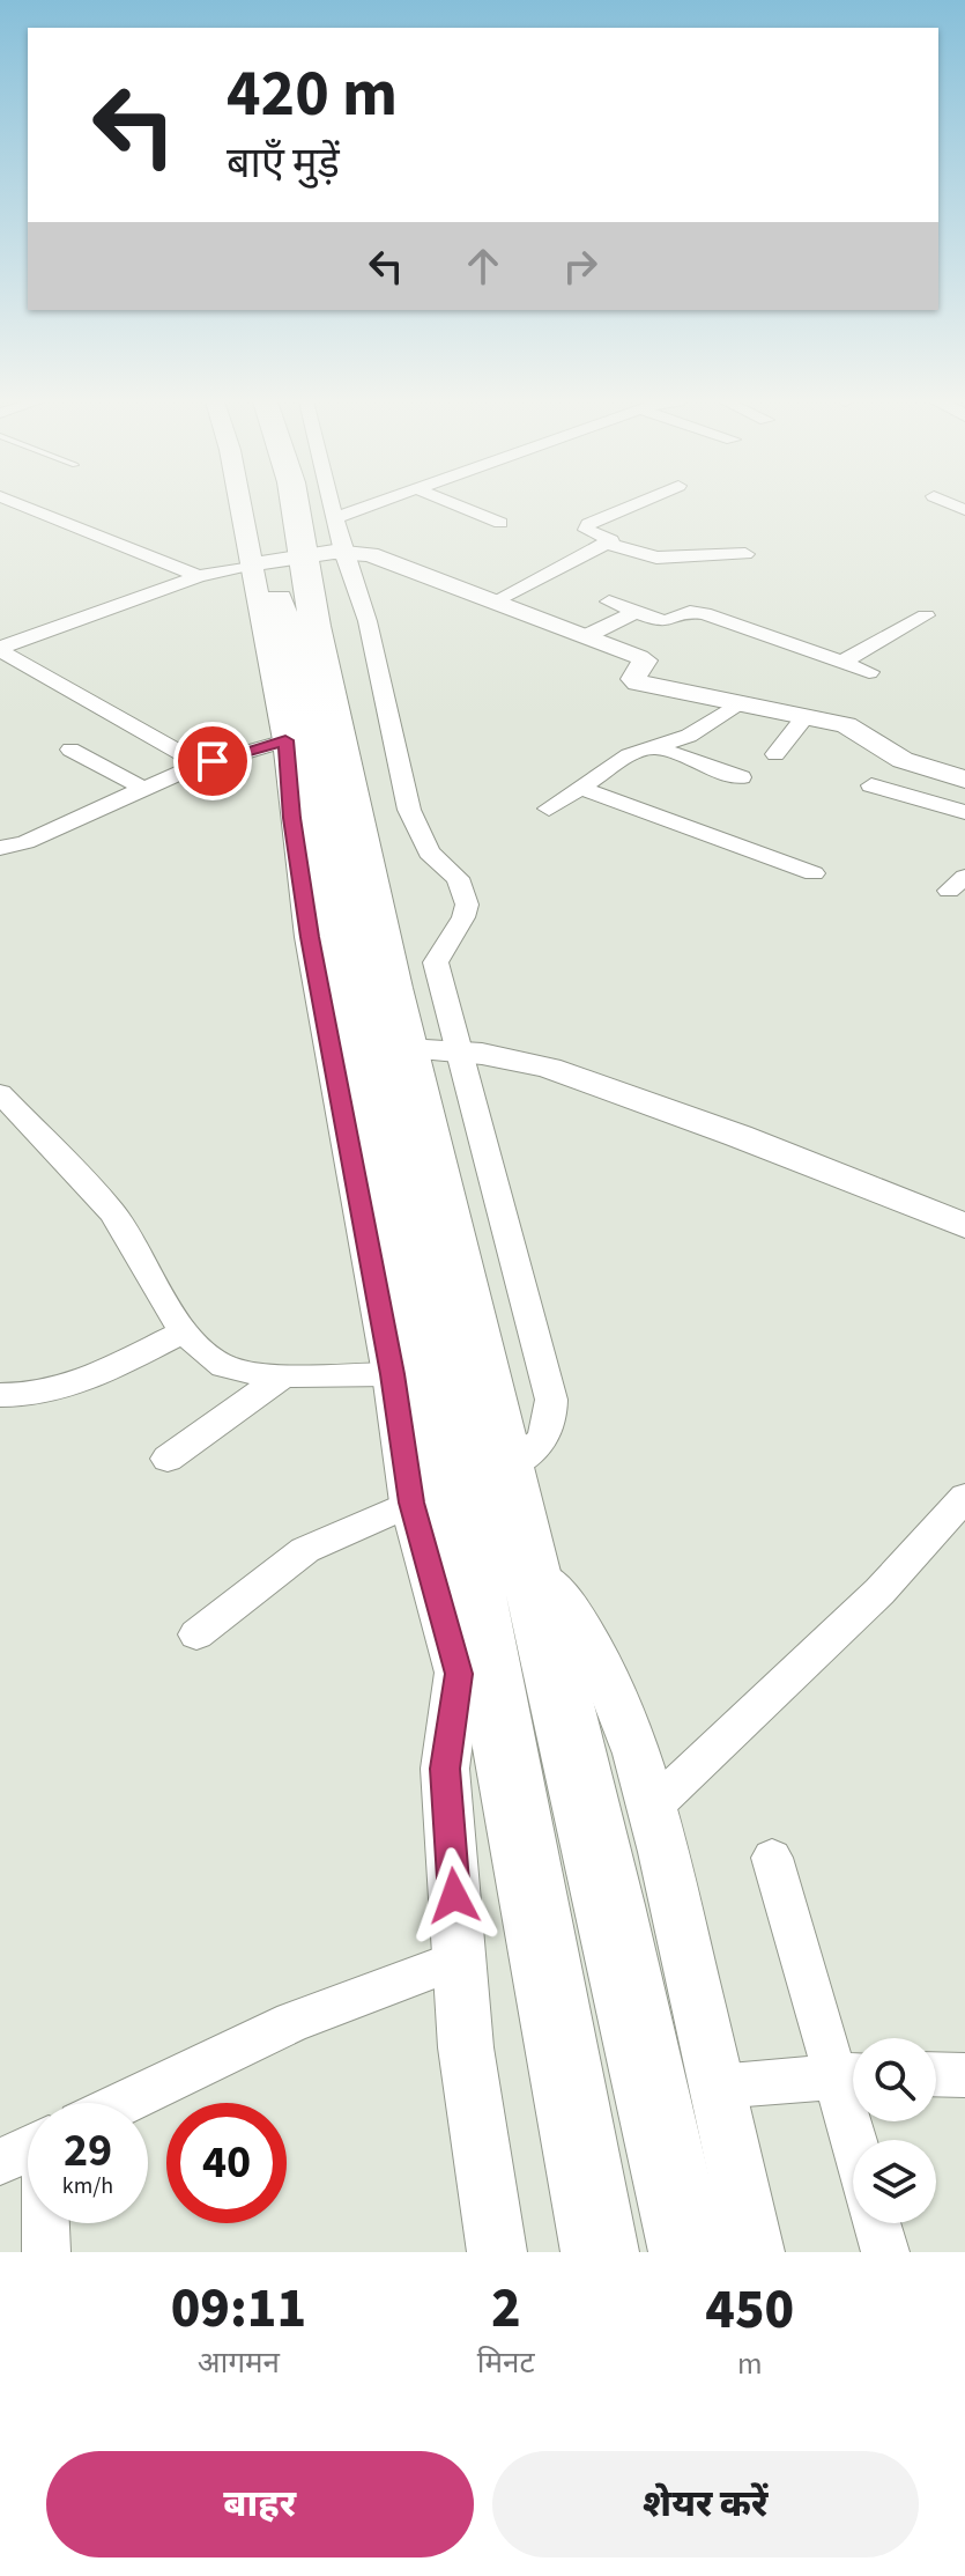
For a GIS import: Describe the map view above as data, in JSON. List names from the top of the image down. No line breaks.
{"page":{"turn":["420 m","बाएँ मुड़ें"],"speed":"29 km/h","limit":"40","eta":["09:11","आगमन","2","मिनट","450","m"],"buttons":["बाहर","शेयर करें"]}}
